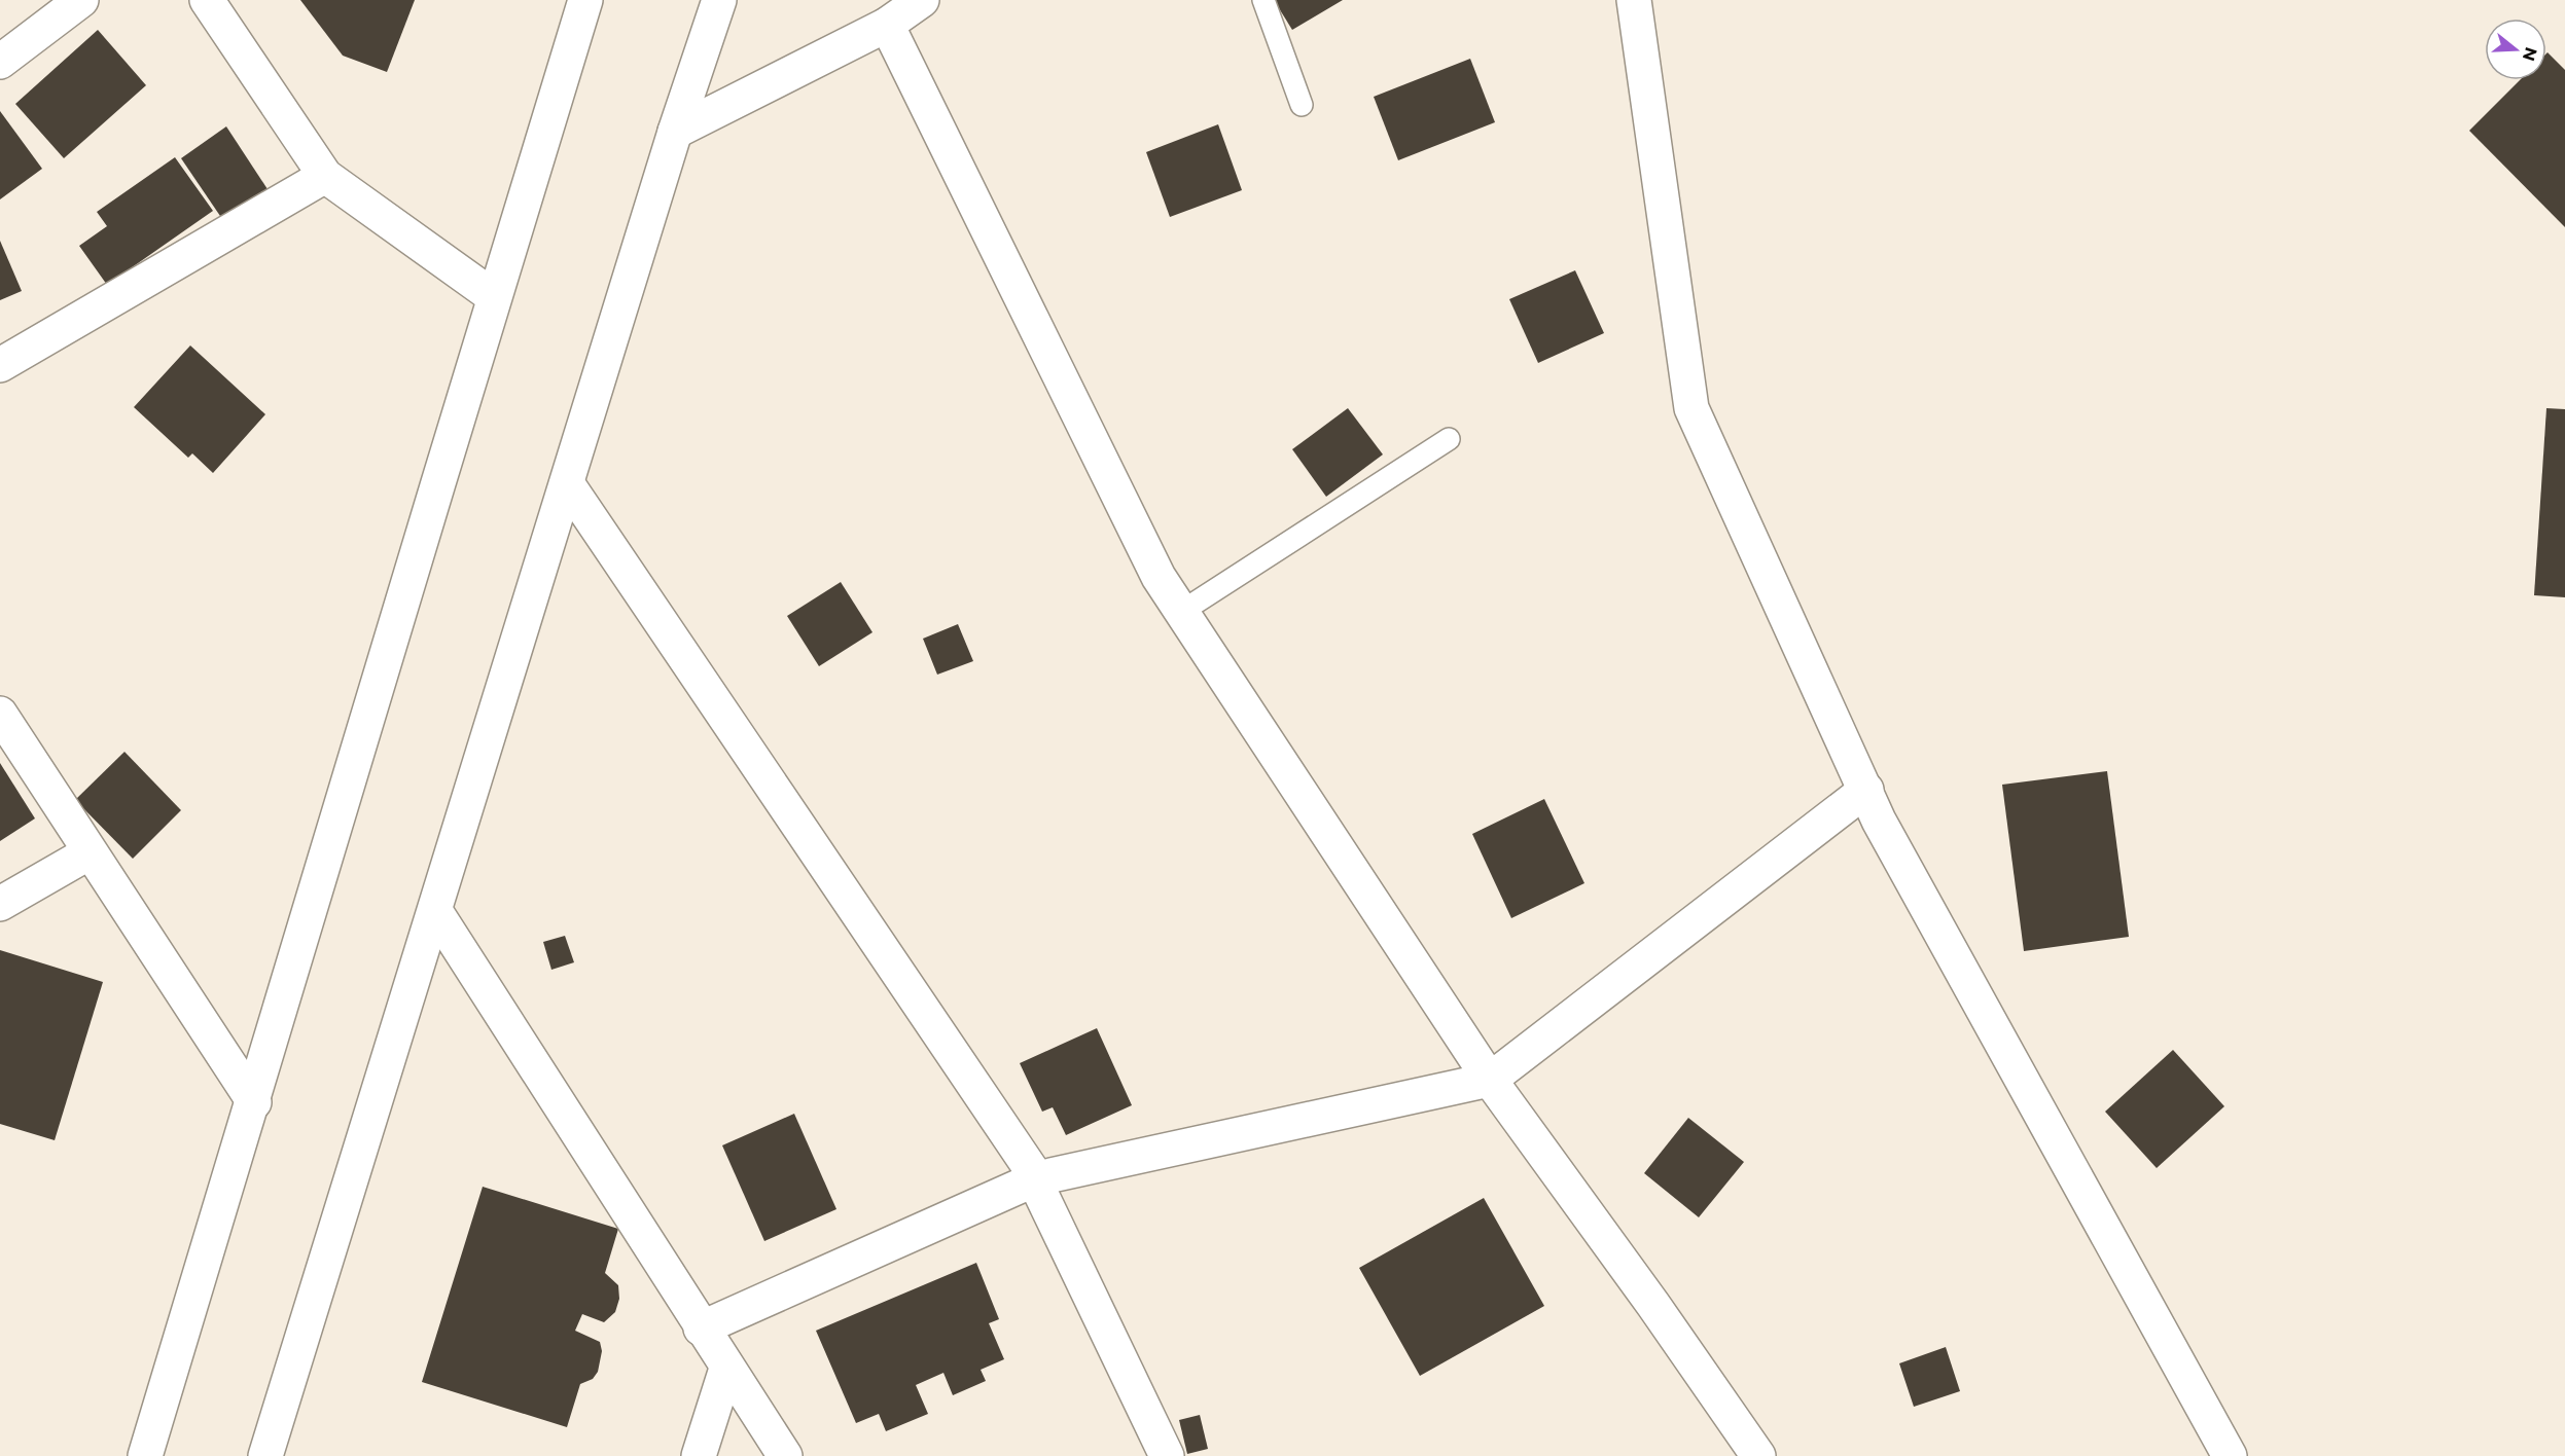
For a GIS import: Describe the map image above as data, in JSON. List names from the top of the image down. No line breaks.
{"north":"right"}
